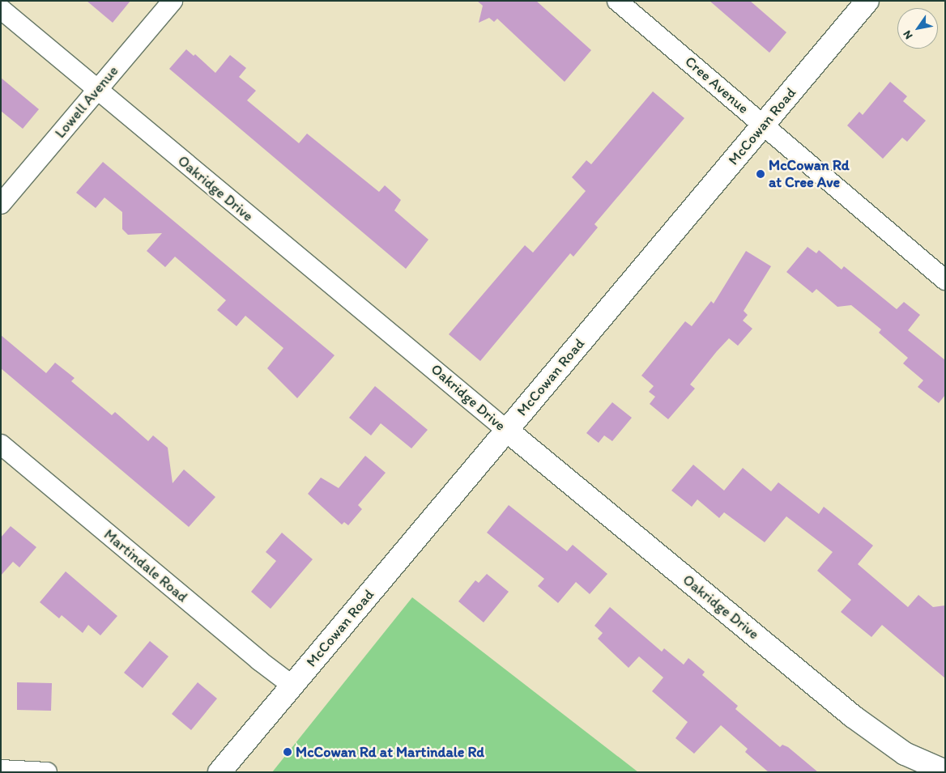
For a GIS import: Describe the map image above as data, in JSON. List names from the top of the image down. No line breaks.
{"streets":{"street":["Cree Avenue","Lowell Avenue","McCowan Road","Oakridge Drive","Martindale Road"]},"crossings":[["Cree Avenue","McCowan Road"],["Lowell Avenue","Oakridge Drive"],["McCowan Road","Oakridge Drive"],["McCowan Road","Martindale Road"]],"places":["McCowan Rd at Cree Ave","McCowan Rd at Martindale Rd"],"north":"bottom left"}
